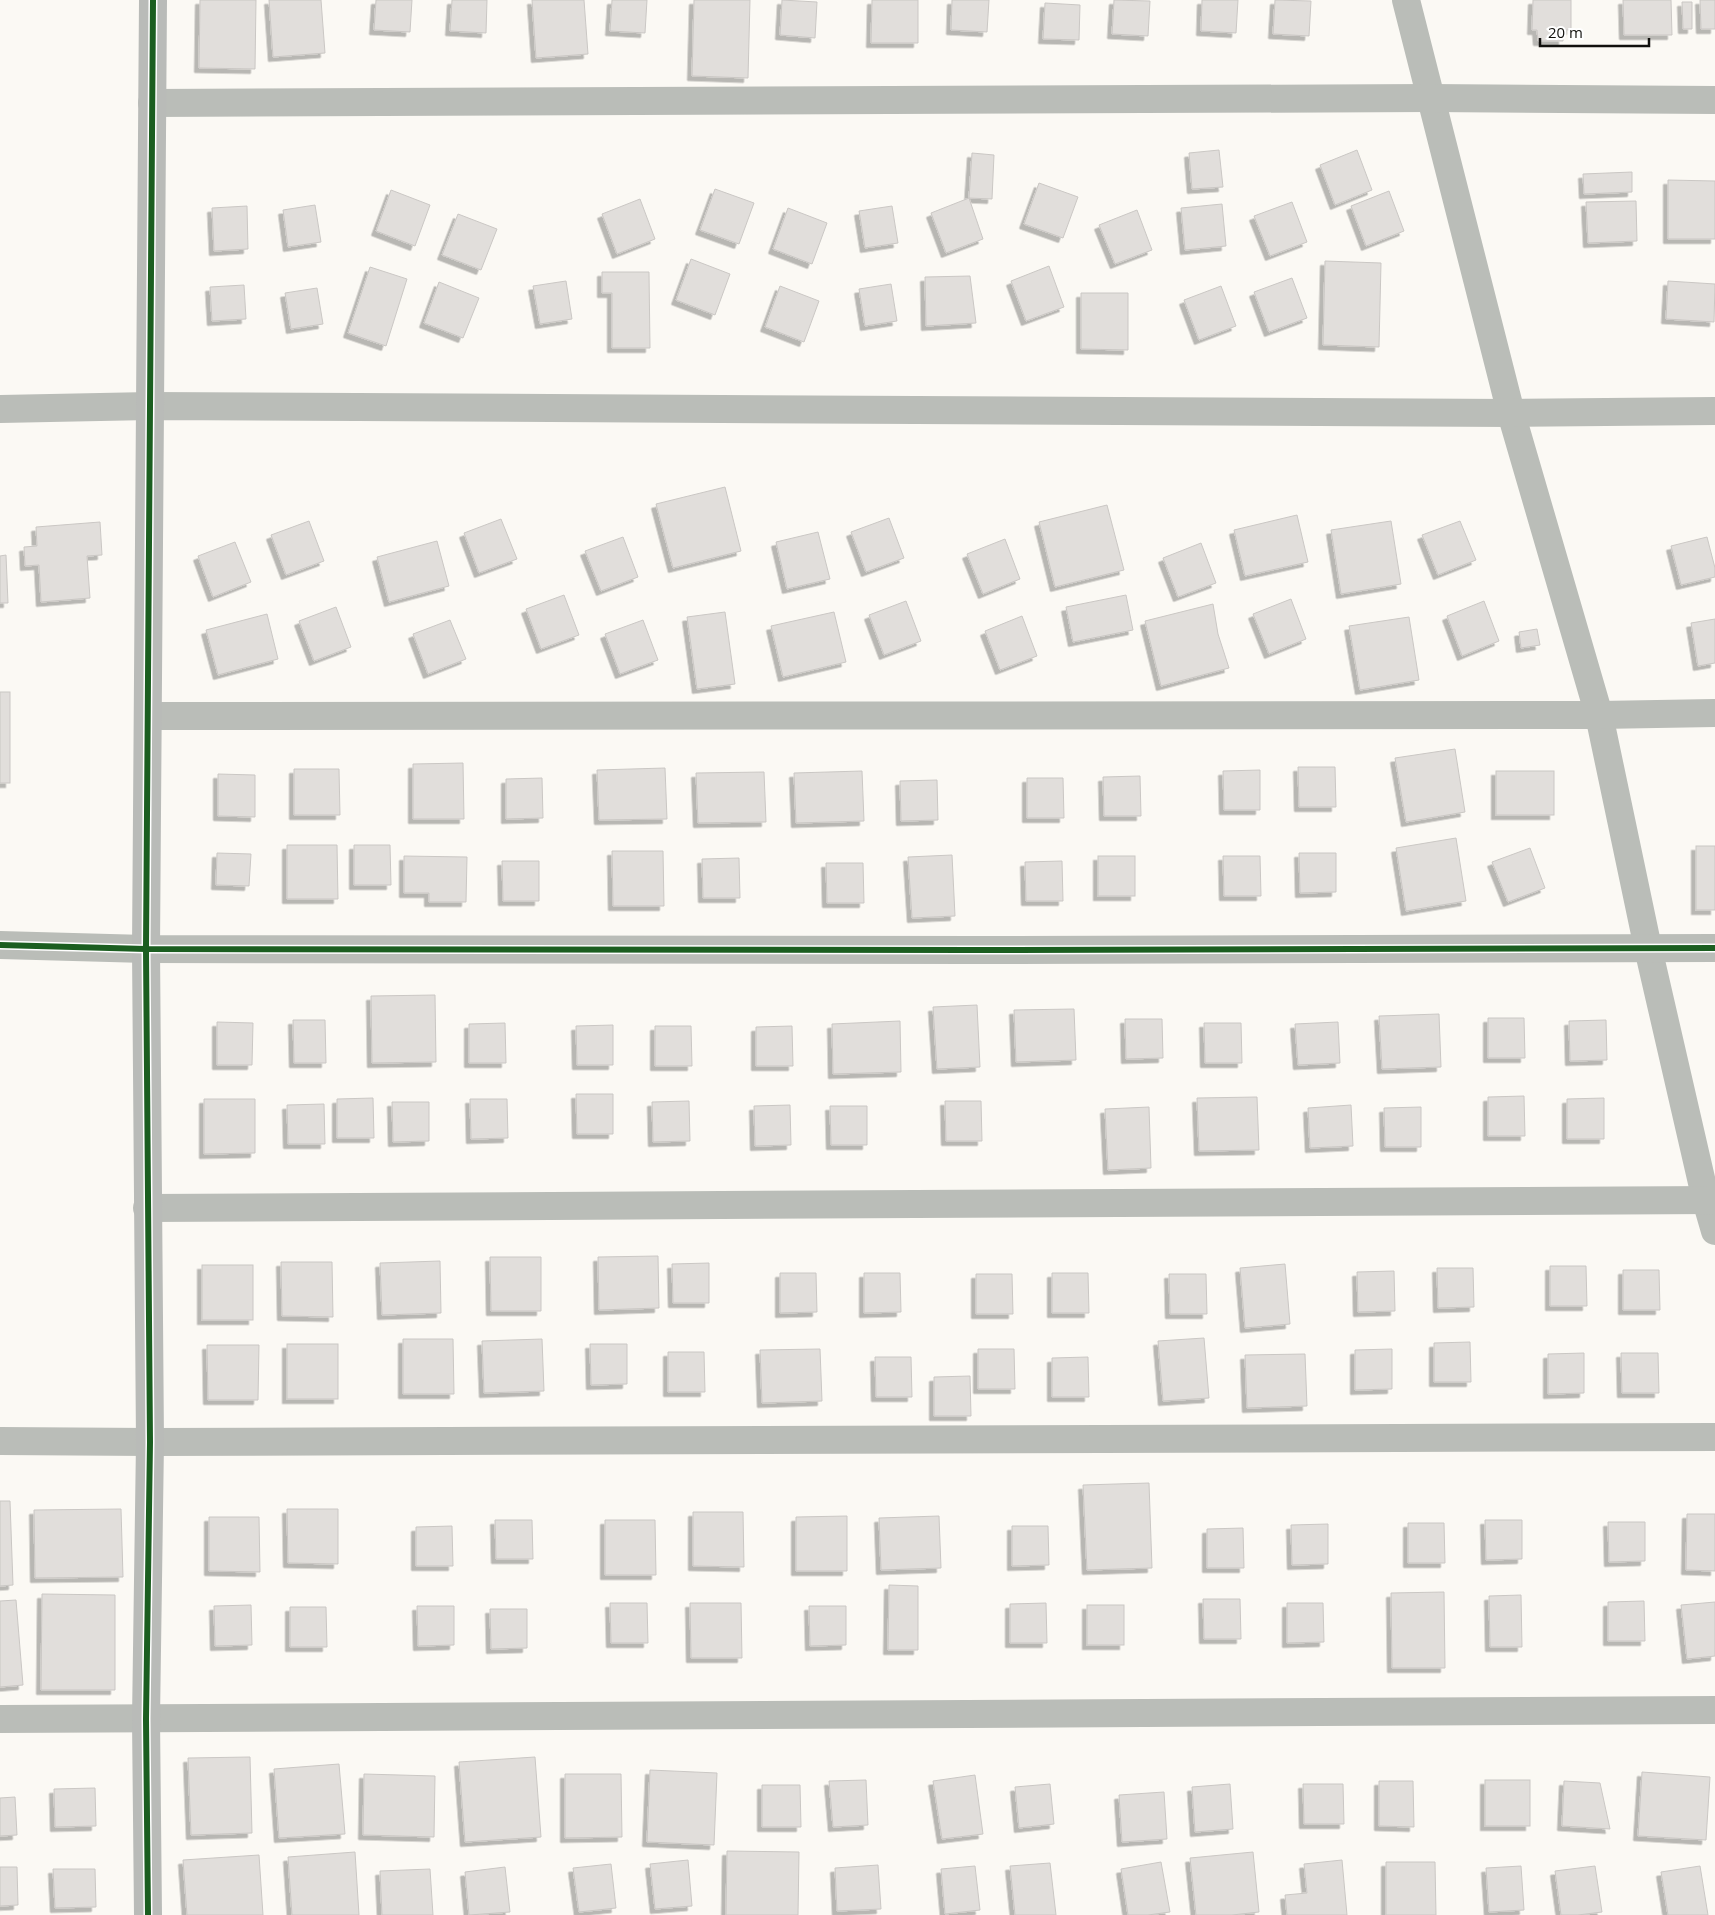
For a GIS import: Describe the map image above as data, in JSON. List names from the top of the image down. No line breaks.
{"scale_bar":"20 m"}
